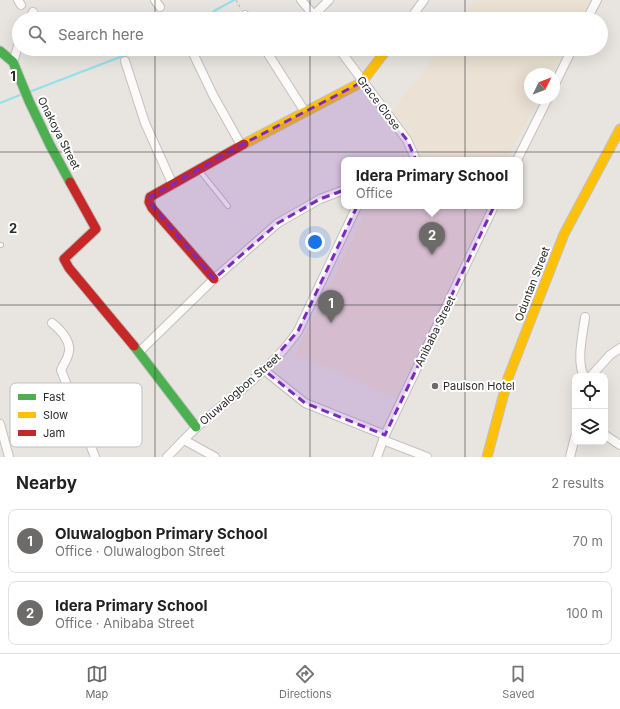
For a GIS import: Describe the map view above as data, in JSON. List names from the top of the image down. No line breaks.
{"streets":{"street":["Grace Close","Onakoya Street","Oduntan Street","Anibaba Street","Oluwalogbon Street"]},"places":["Paulson Hotel"],"legend":["Fast","Slow","Jam"],"north":"top right","page":{"search":"Search here","popup":["Idera Primary School","Office"],"pins":["2","1"],"heading":["Nearby","2 results"],"list":[{"mark":"1","name":"Oluwalogbon Primary School","note":"Office · Oluwalogbon Street","value":"70 m"},{"mark":"2","name":"Idera Primary School","note":"Office · Anibaba Street","value":"100 m"}],"nav":["Map","Directions","Saved"]},"grid":{"rows":["1","2"]}}
